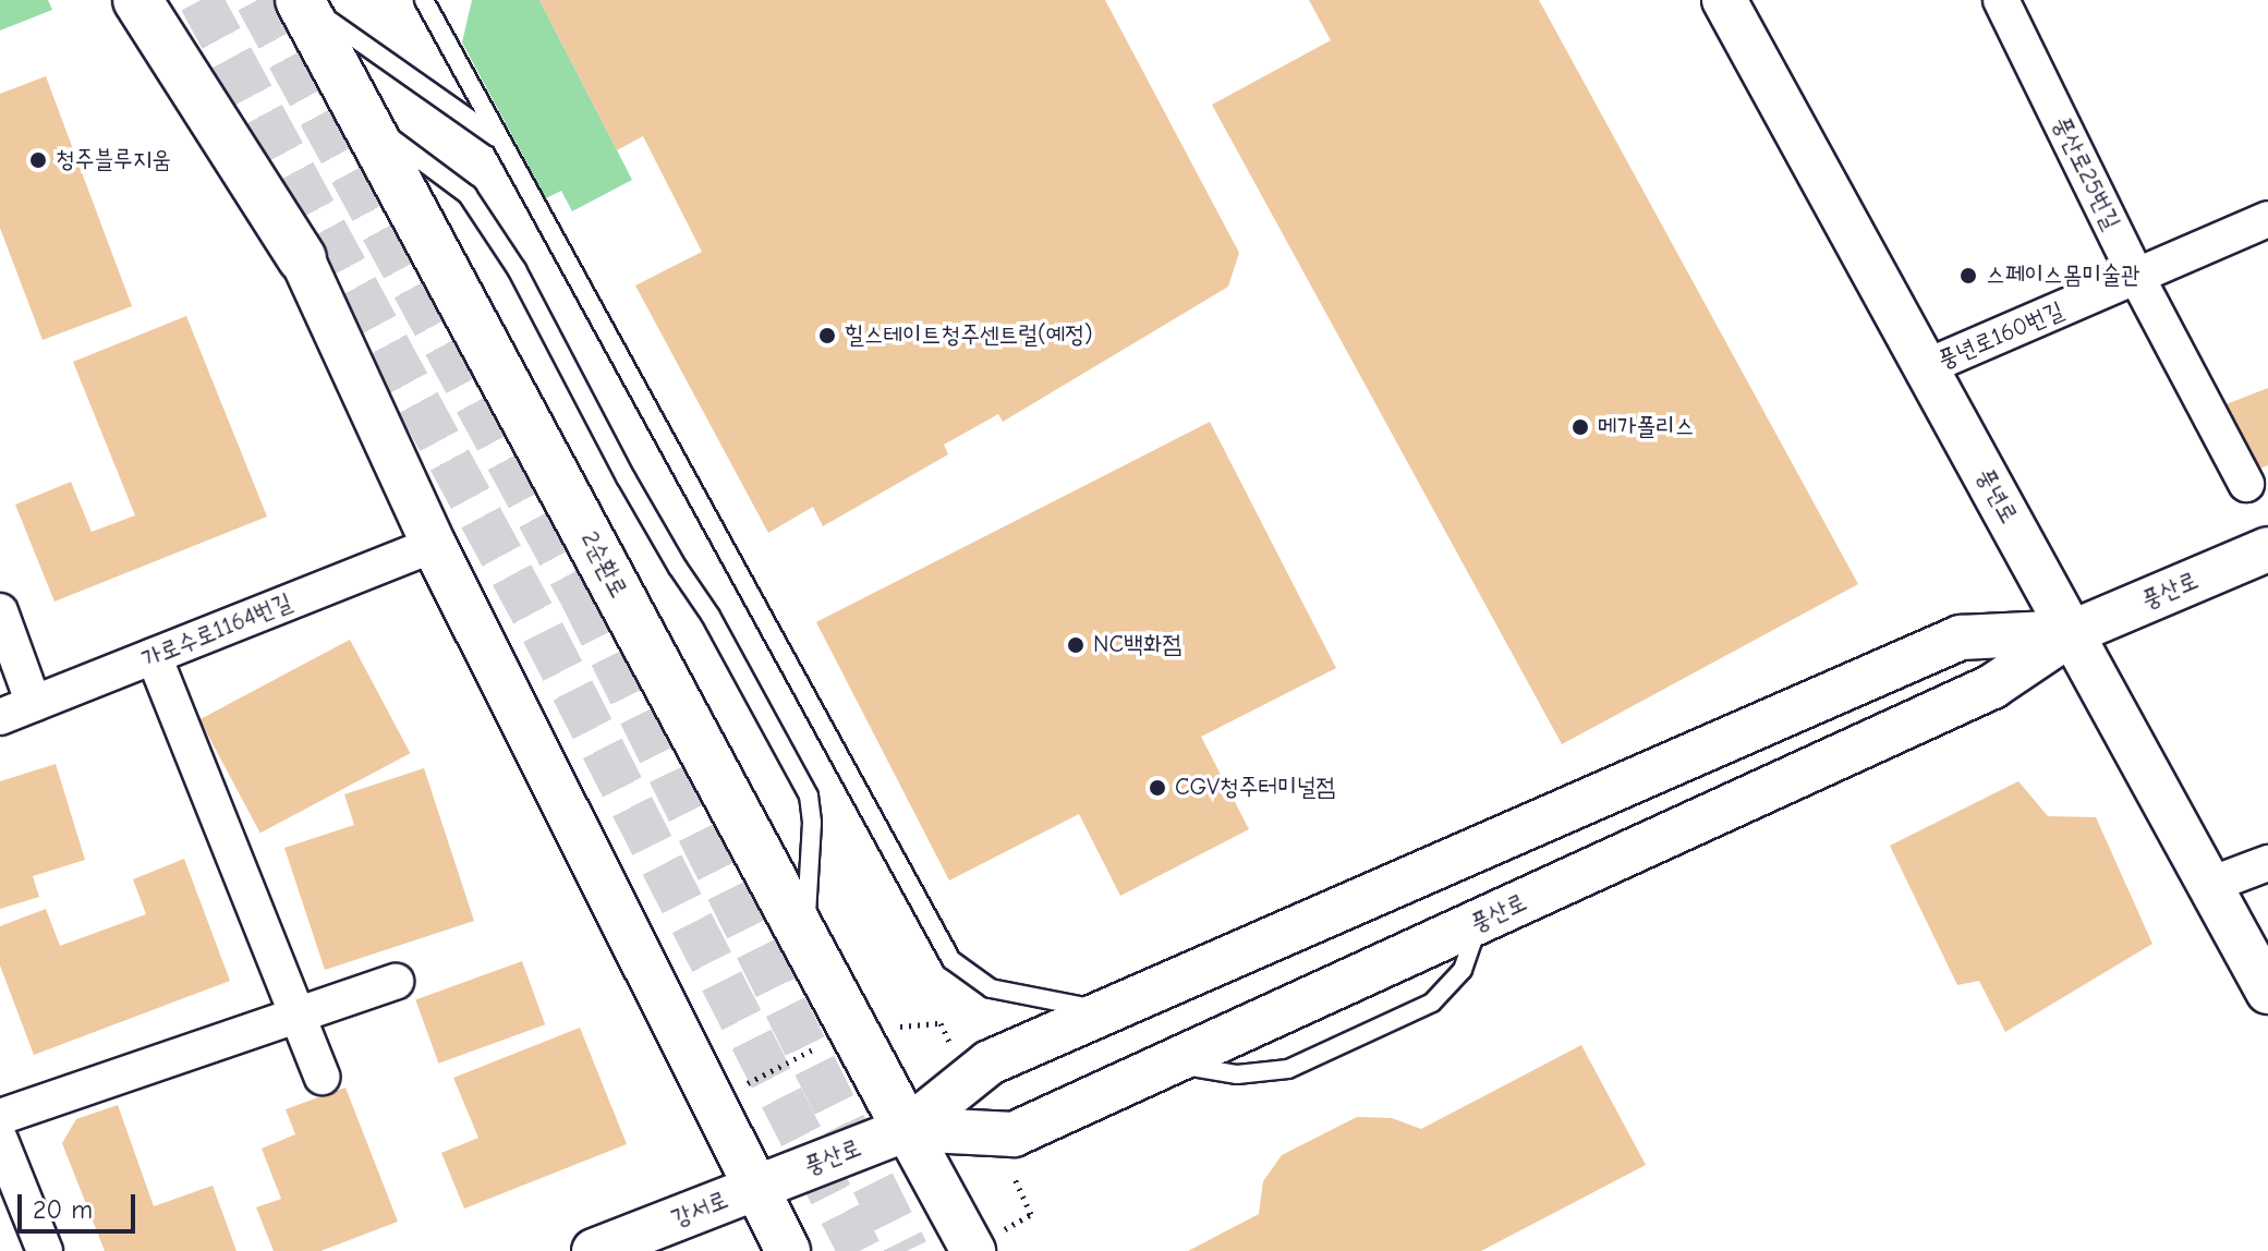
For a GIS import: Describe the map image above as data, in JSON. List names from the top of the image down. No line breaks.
{"streets":{"main road":["2순환로"],"street":["풍산로25번길","풍년로160번길","풍년로","풍산로","가로수로1164번길","강서로"]},"crossings":[["풍산로25번길","풍년로160번길"],["풍년로160번길","풍년로"],["풍년로","풍산로"],["2순환로","풍산로"],["풍산로","강서로"]],"places":["청주블루지움","스페이스몸미술관","힐스테이트청주센트럴(예정)","메가폴리스","NC백화점","CGV청주터미널점"],"scale_bar":"20 m"}
